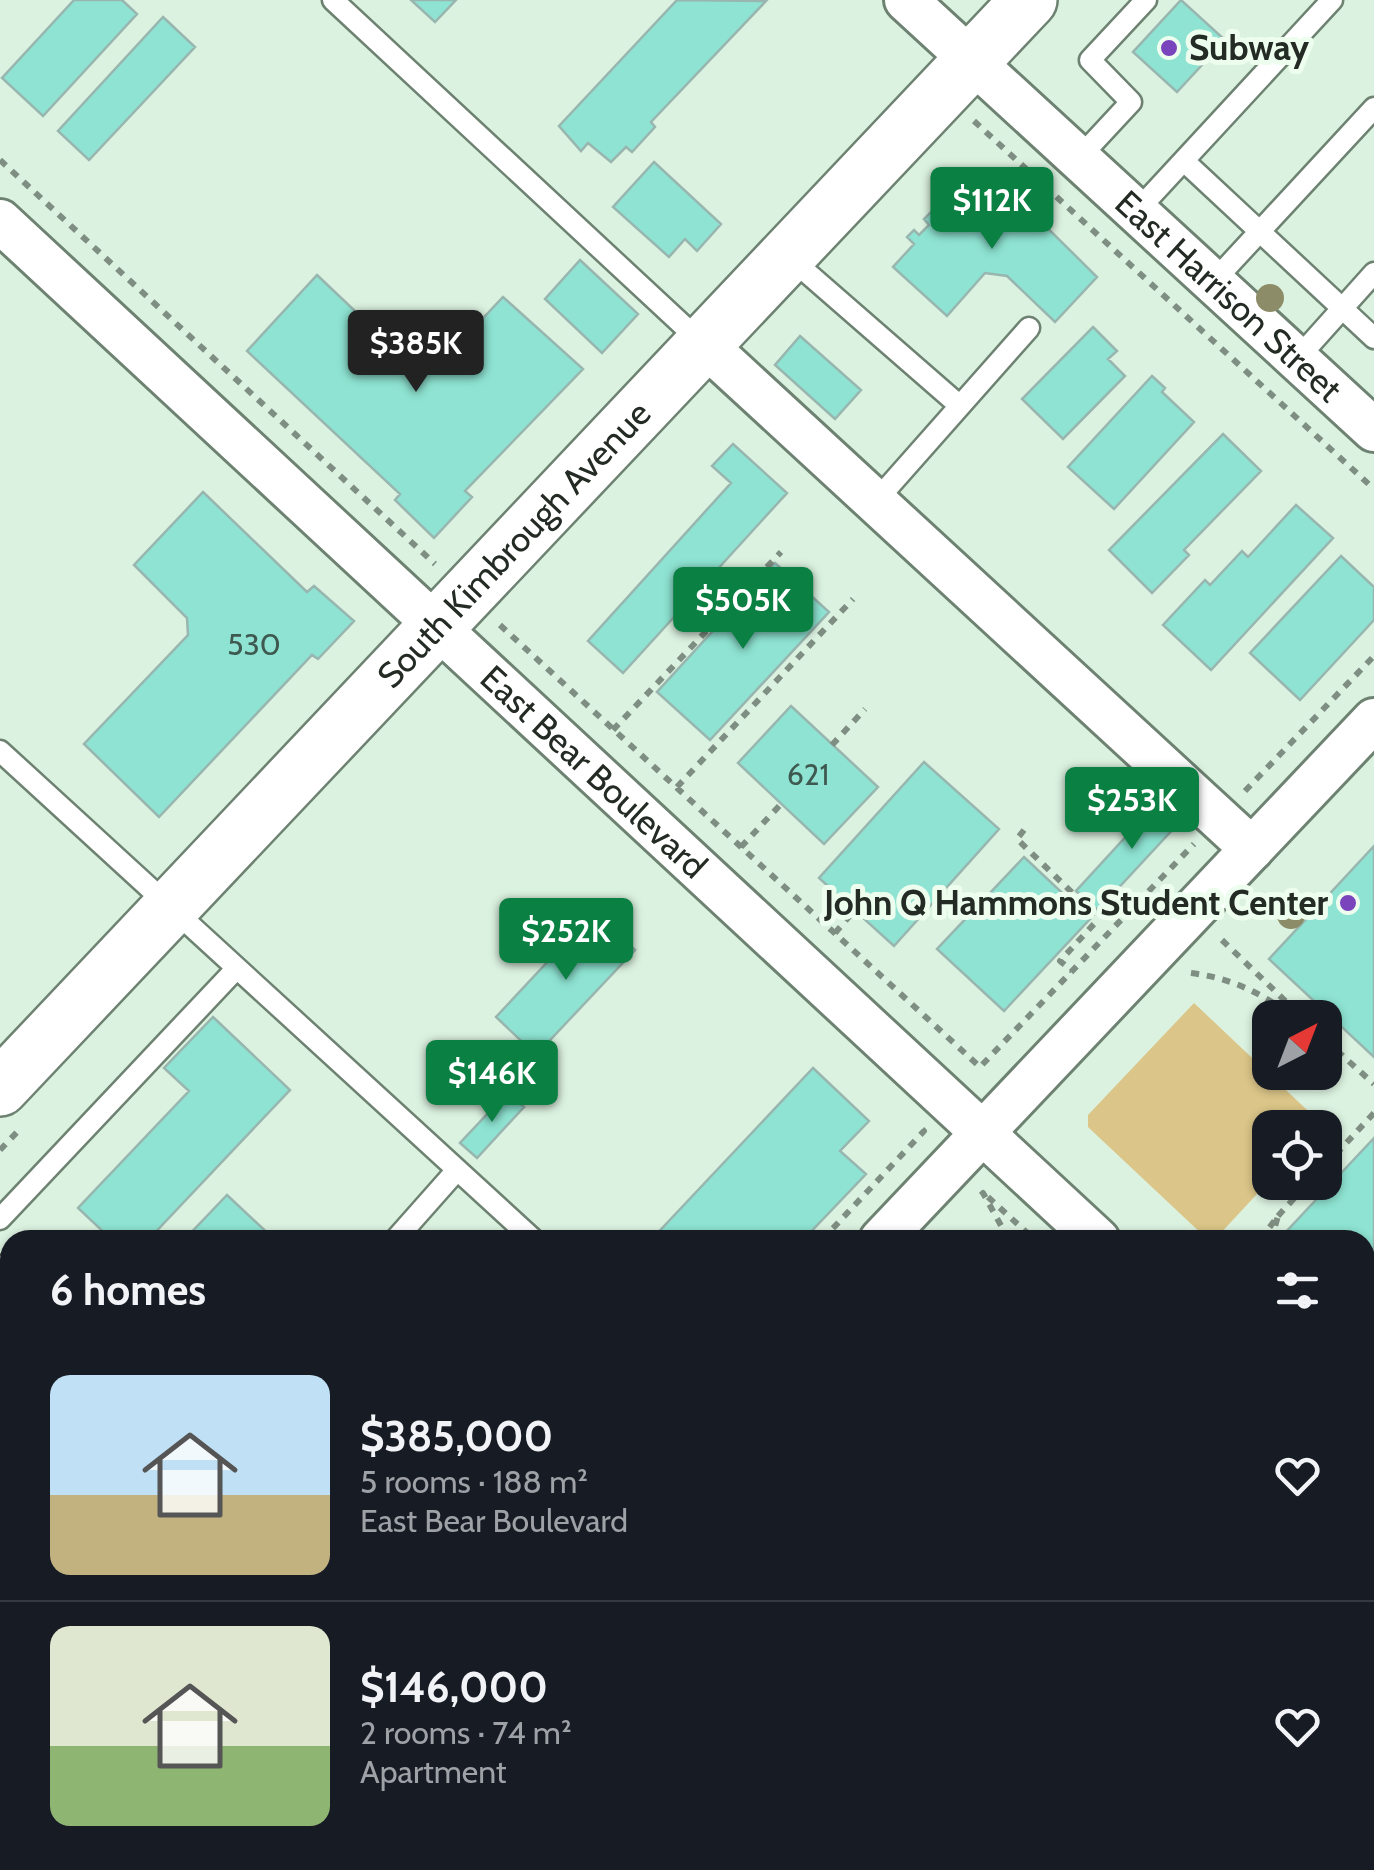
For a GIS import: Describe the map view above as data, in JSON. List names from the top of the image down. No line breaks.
{"streets":{"main road":["South Kimbrough Avenue"],"street":["East Harrison Street","East Bear Boulevard"]},"crossings":[["East Harrison Street","South Kimbrough Avenue"],["South Kimbrough Avenue","East Bear Boulevard"]],"places":["Subway","John Q Hammons Student Center"],"house_numbers":["530","621"],"north":"top right","page":{"price":["$112K","$385K","$505K","$253K","$252K","$146K"],"heading":"6 homes","list":[{"name":"$385,000","note":"5 rooms · 188 m² · East Bear Boulevard"},{"name":"$146,000","note":"2 rooms · 74 m² · Apartment"}]}}
